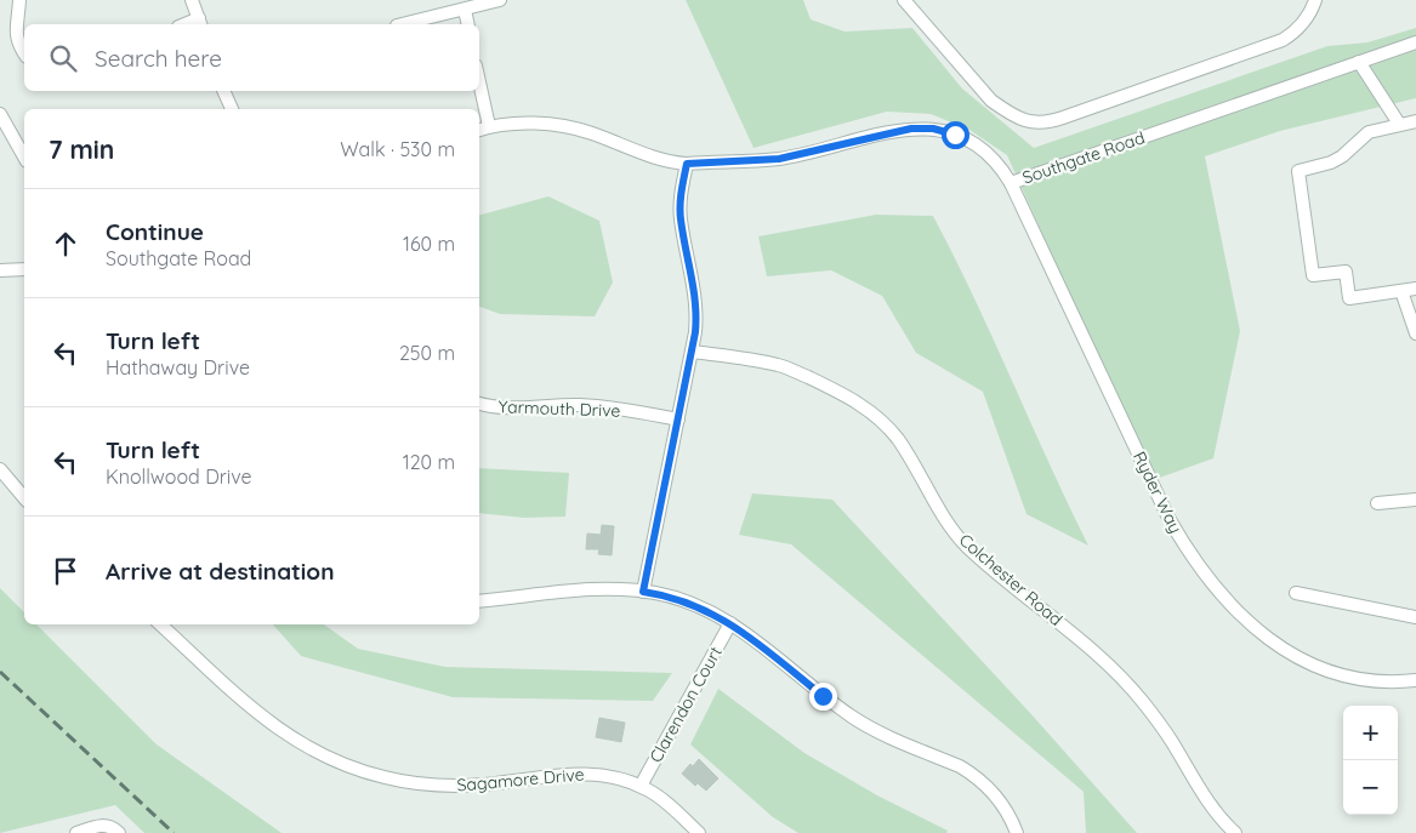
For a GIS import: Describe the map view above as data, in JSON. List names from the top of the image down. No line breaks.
{"streets":{"street":["Southgate Road","Yarmouth Drive","Ryder Way","Colchester Road","Clarendon Court","Sagamore Drive"]},"crossings":[["Southgate Road","Ryder Way"],["Clarendon Court","Sagamore Drive"]],"page":{"search":"Search here","heading":["7 min","Walk · 530 m"],"list":[["Continue","Southgate Road","160 m"],["Turn left","Hathaway Drive","250 m"],["Turn left","Knollwood Drive","120 m"],"Arrive at destination"],"map_buttons":["+","−"]}}
